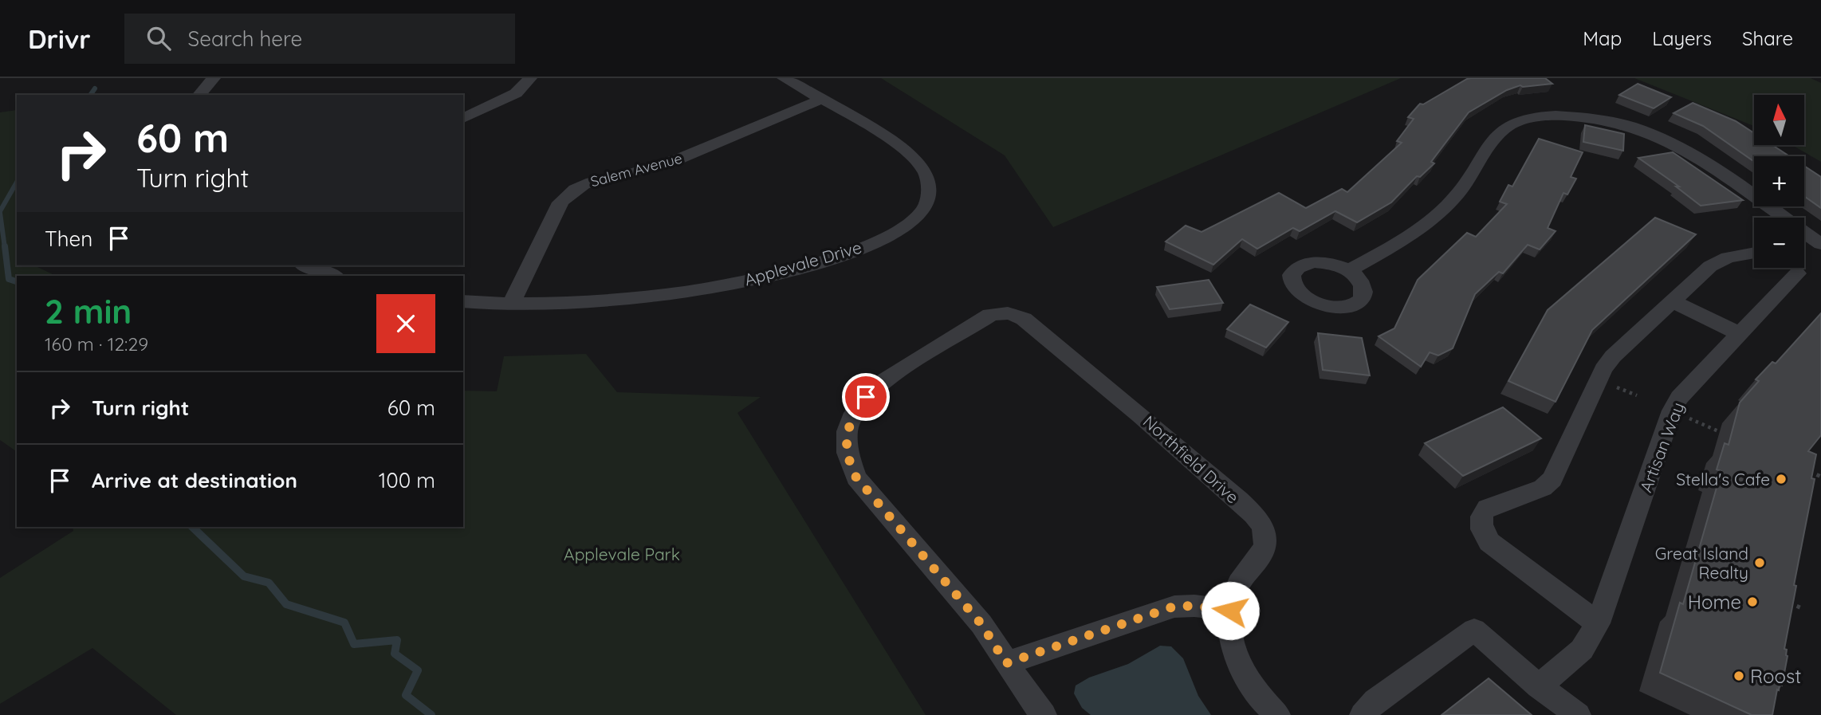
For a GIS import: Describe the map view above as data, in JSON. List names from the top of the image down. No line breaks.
{"streets":{"street":["Salem Avenue","Applevale Drive","Artisan Way","Northfield Drive"]},"crossings":[["Salem Avenue","Applevale Drive"]],"parks":["Applevale Park"],"places":["Stella's Cafe","Great Island Realty","Home","Roost"],"north":"top","page":{"header":"Drivr","search":"Search here","nav":["Map","Layers","Share"],"map_buttons":["+","−"],"turn":["60 m","Turn right"],"then":"Then","heading":["2 min","160 m · 12:29"],"list":[{"name":"Turn right","value":"60 m"},{"name":"Arrive at destination","value":"100 m"}]}}
